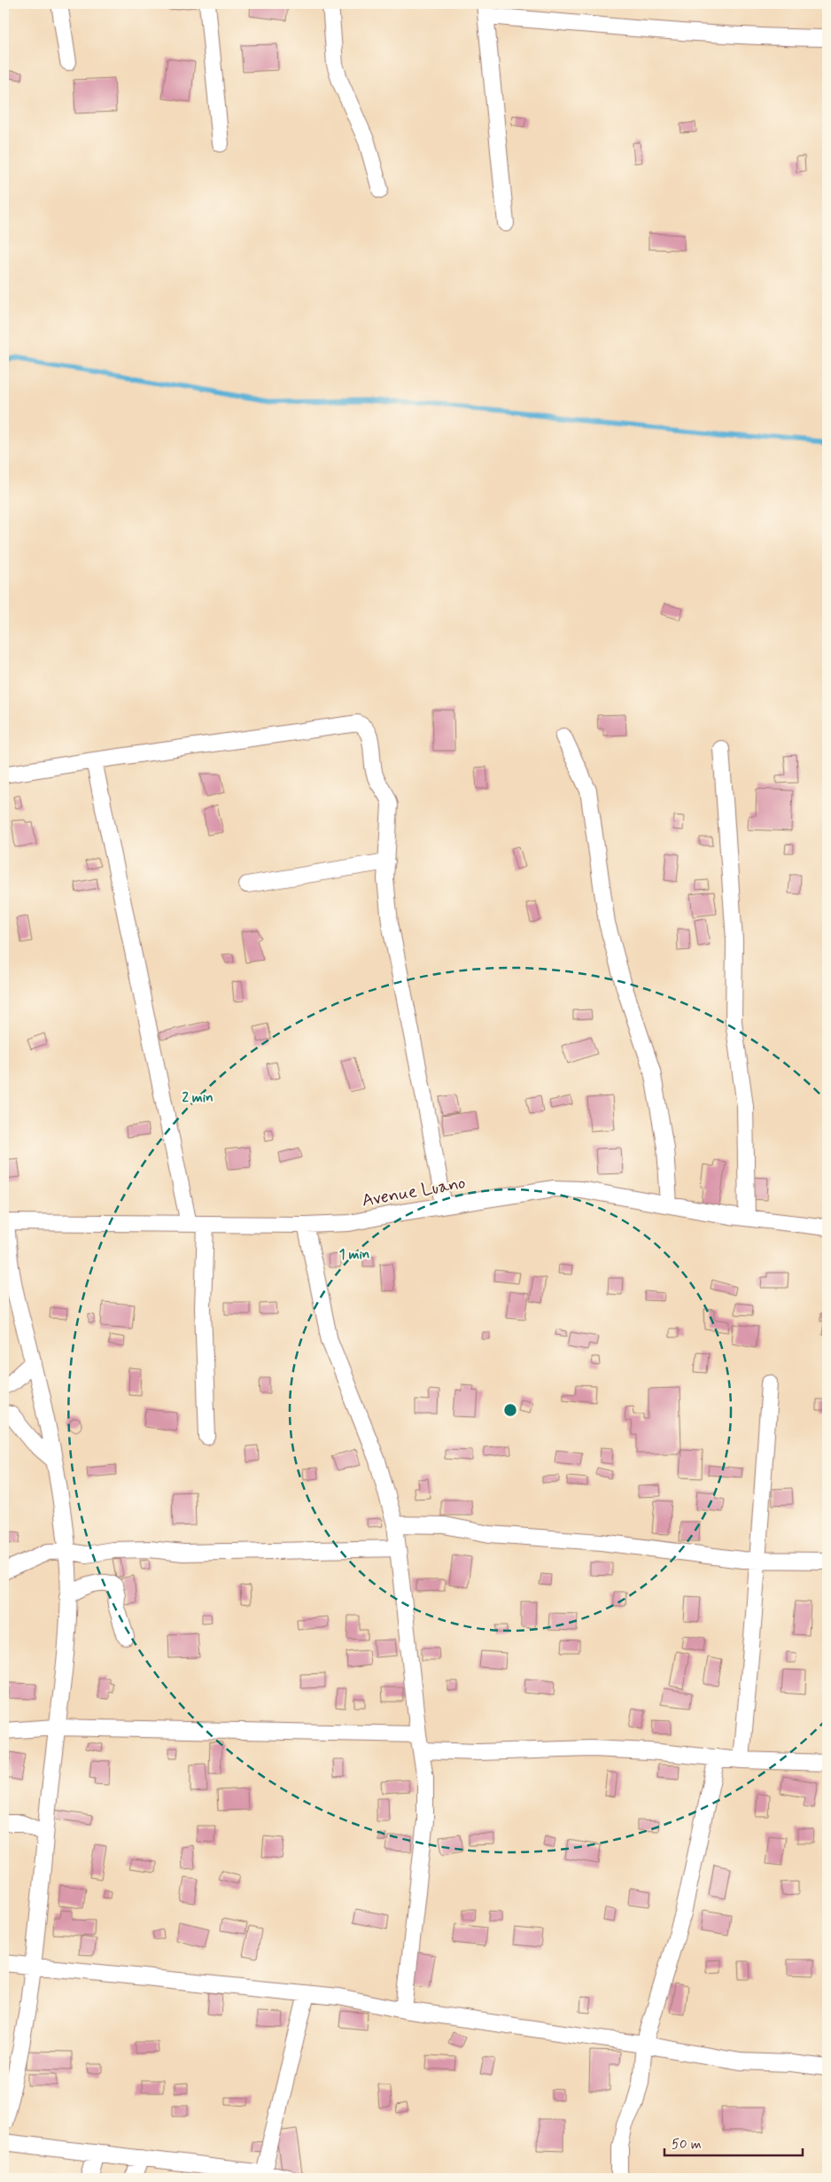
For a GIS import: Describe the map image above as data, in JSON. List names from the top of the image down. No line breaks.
{"streets":{"street":["Avenue Luano"]},"scale_bar":"50 m","rings":["2 min","1 min"]}
